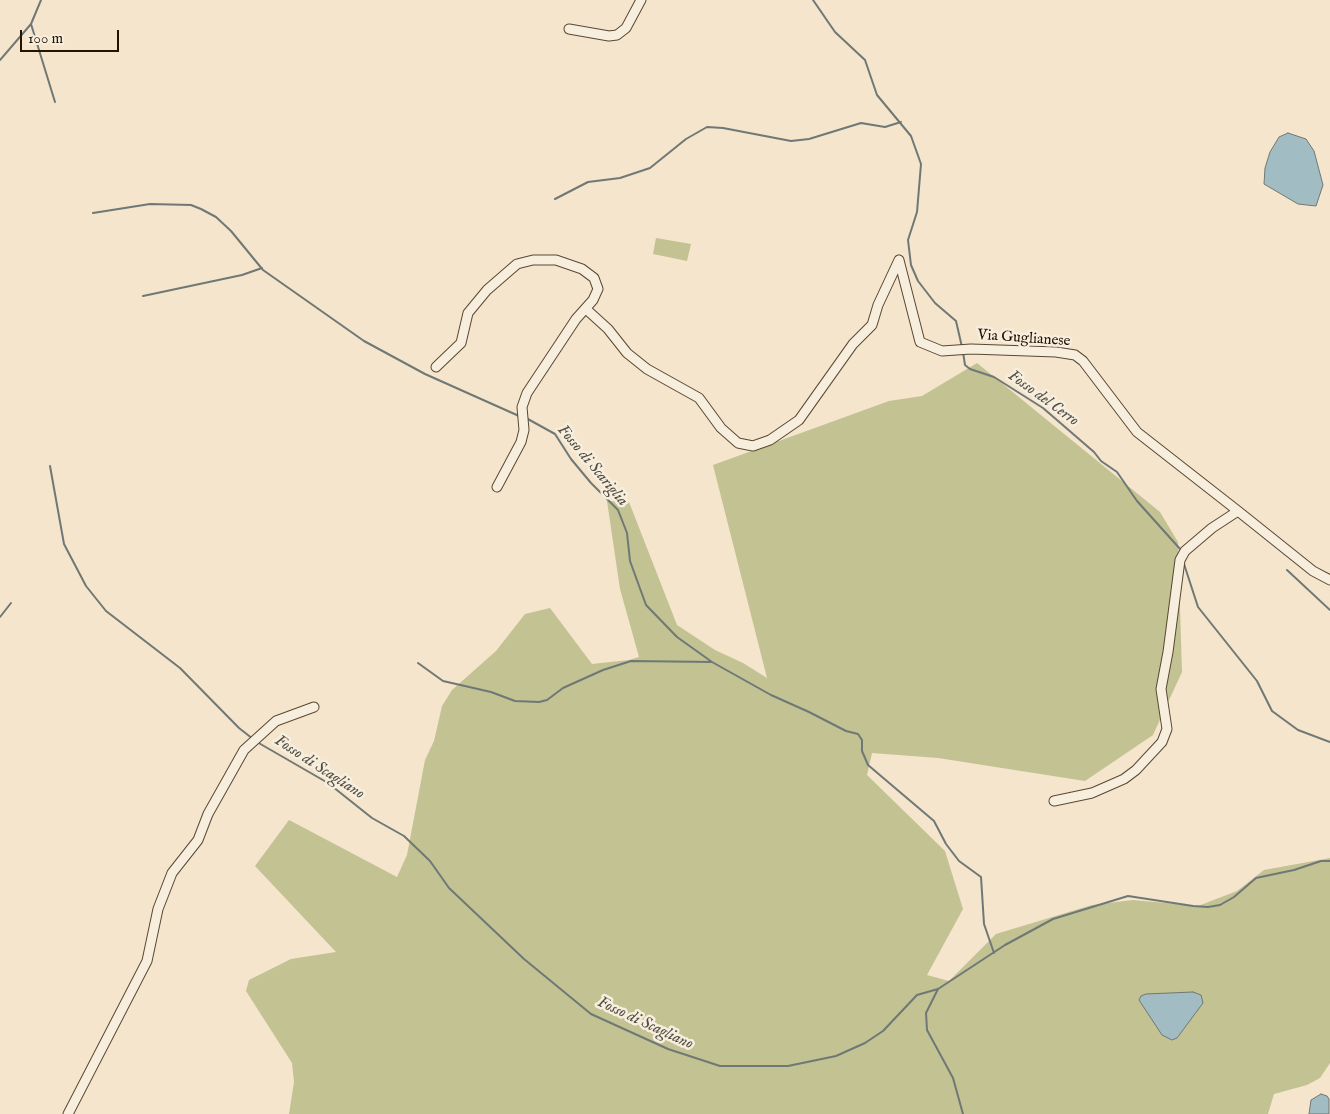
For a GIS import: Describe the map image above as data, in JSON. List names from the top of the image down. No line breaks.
{"streets":{"street":["Via Guglianese"]},"water":["Fosso del Cerro","Fosso di Scariglia","Fosso di Scagliano"],"scale_bar":"100 m"}
